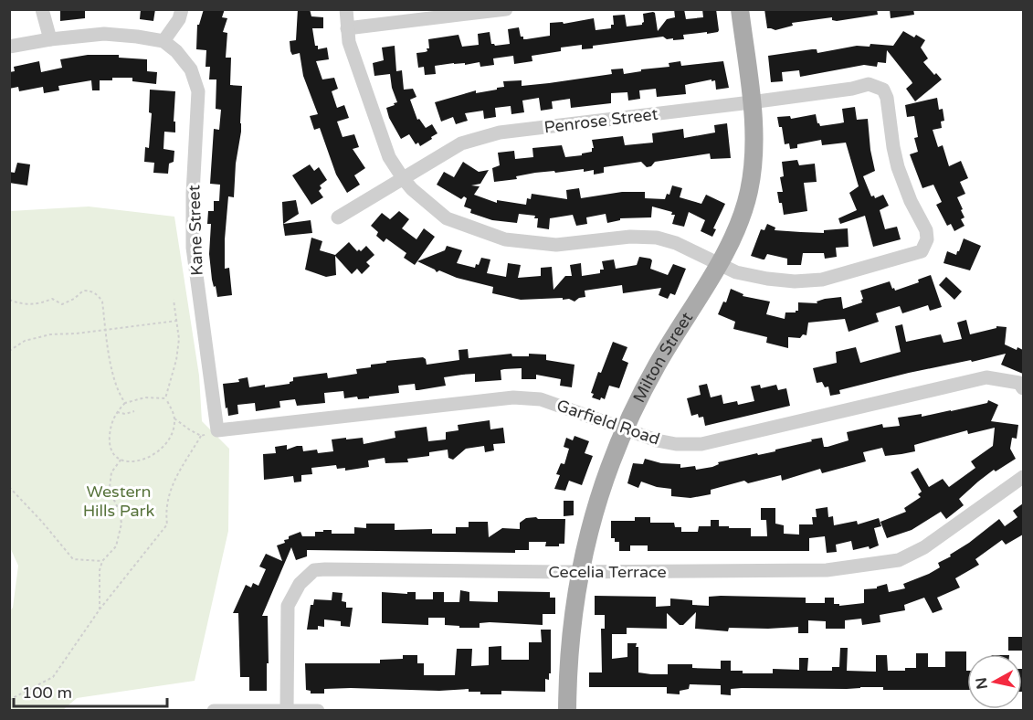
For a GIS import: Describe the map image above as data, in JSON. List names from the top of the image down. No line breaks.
{"streets":{"main road":["Milton Street"],"street":["Penrose Street","Kane Street","Garfield Road","Cecelia Terrace"]},"crossings":[["Penrose Street","Milton Street"],["Kane Street","Garfield Road"],["Milton Street","Garfield Road"],["Milton Street","Cecelia Terrace"]],"parks":["Western Hills Park"],"scale_bar":"100 m","north":"left"}
